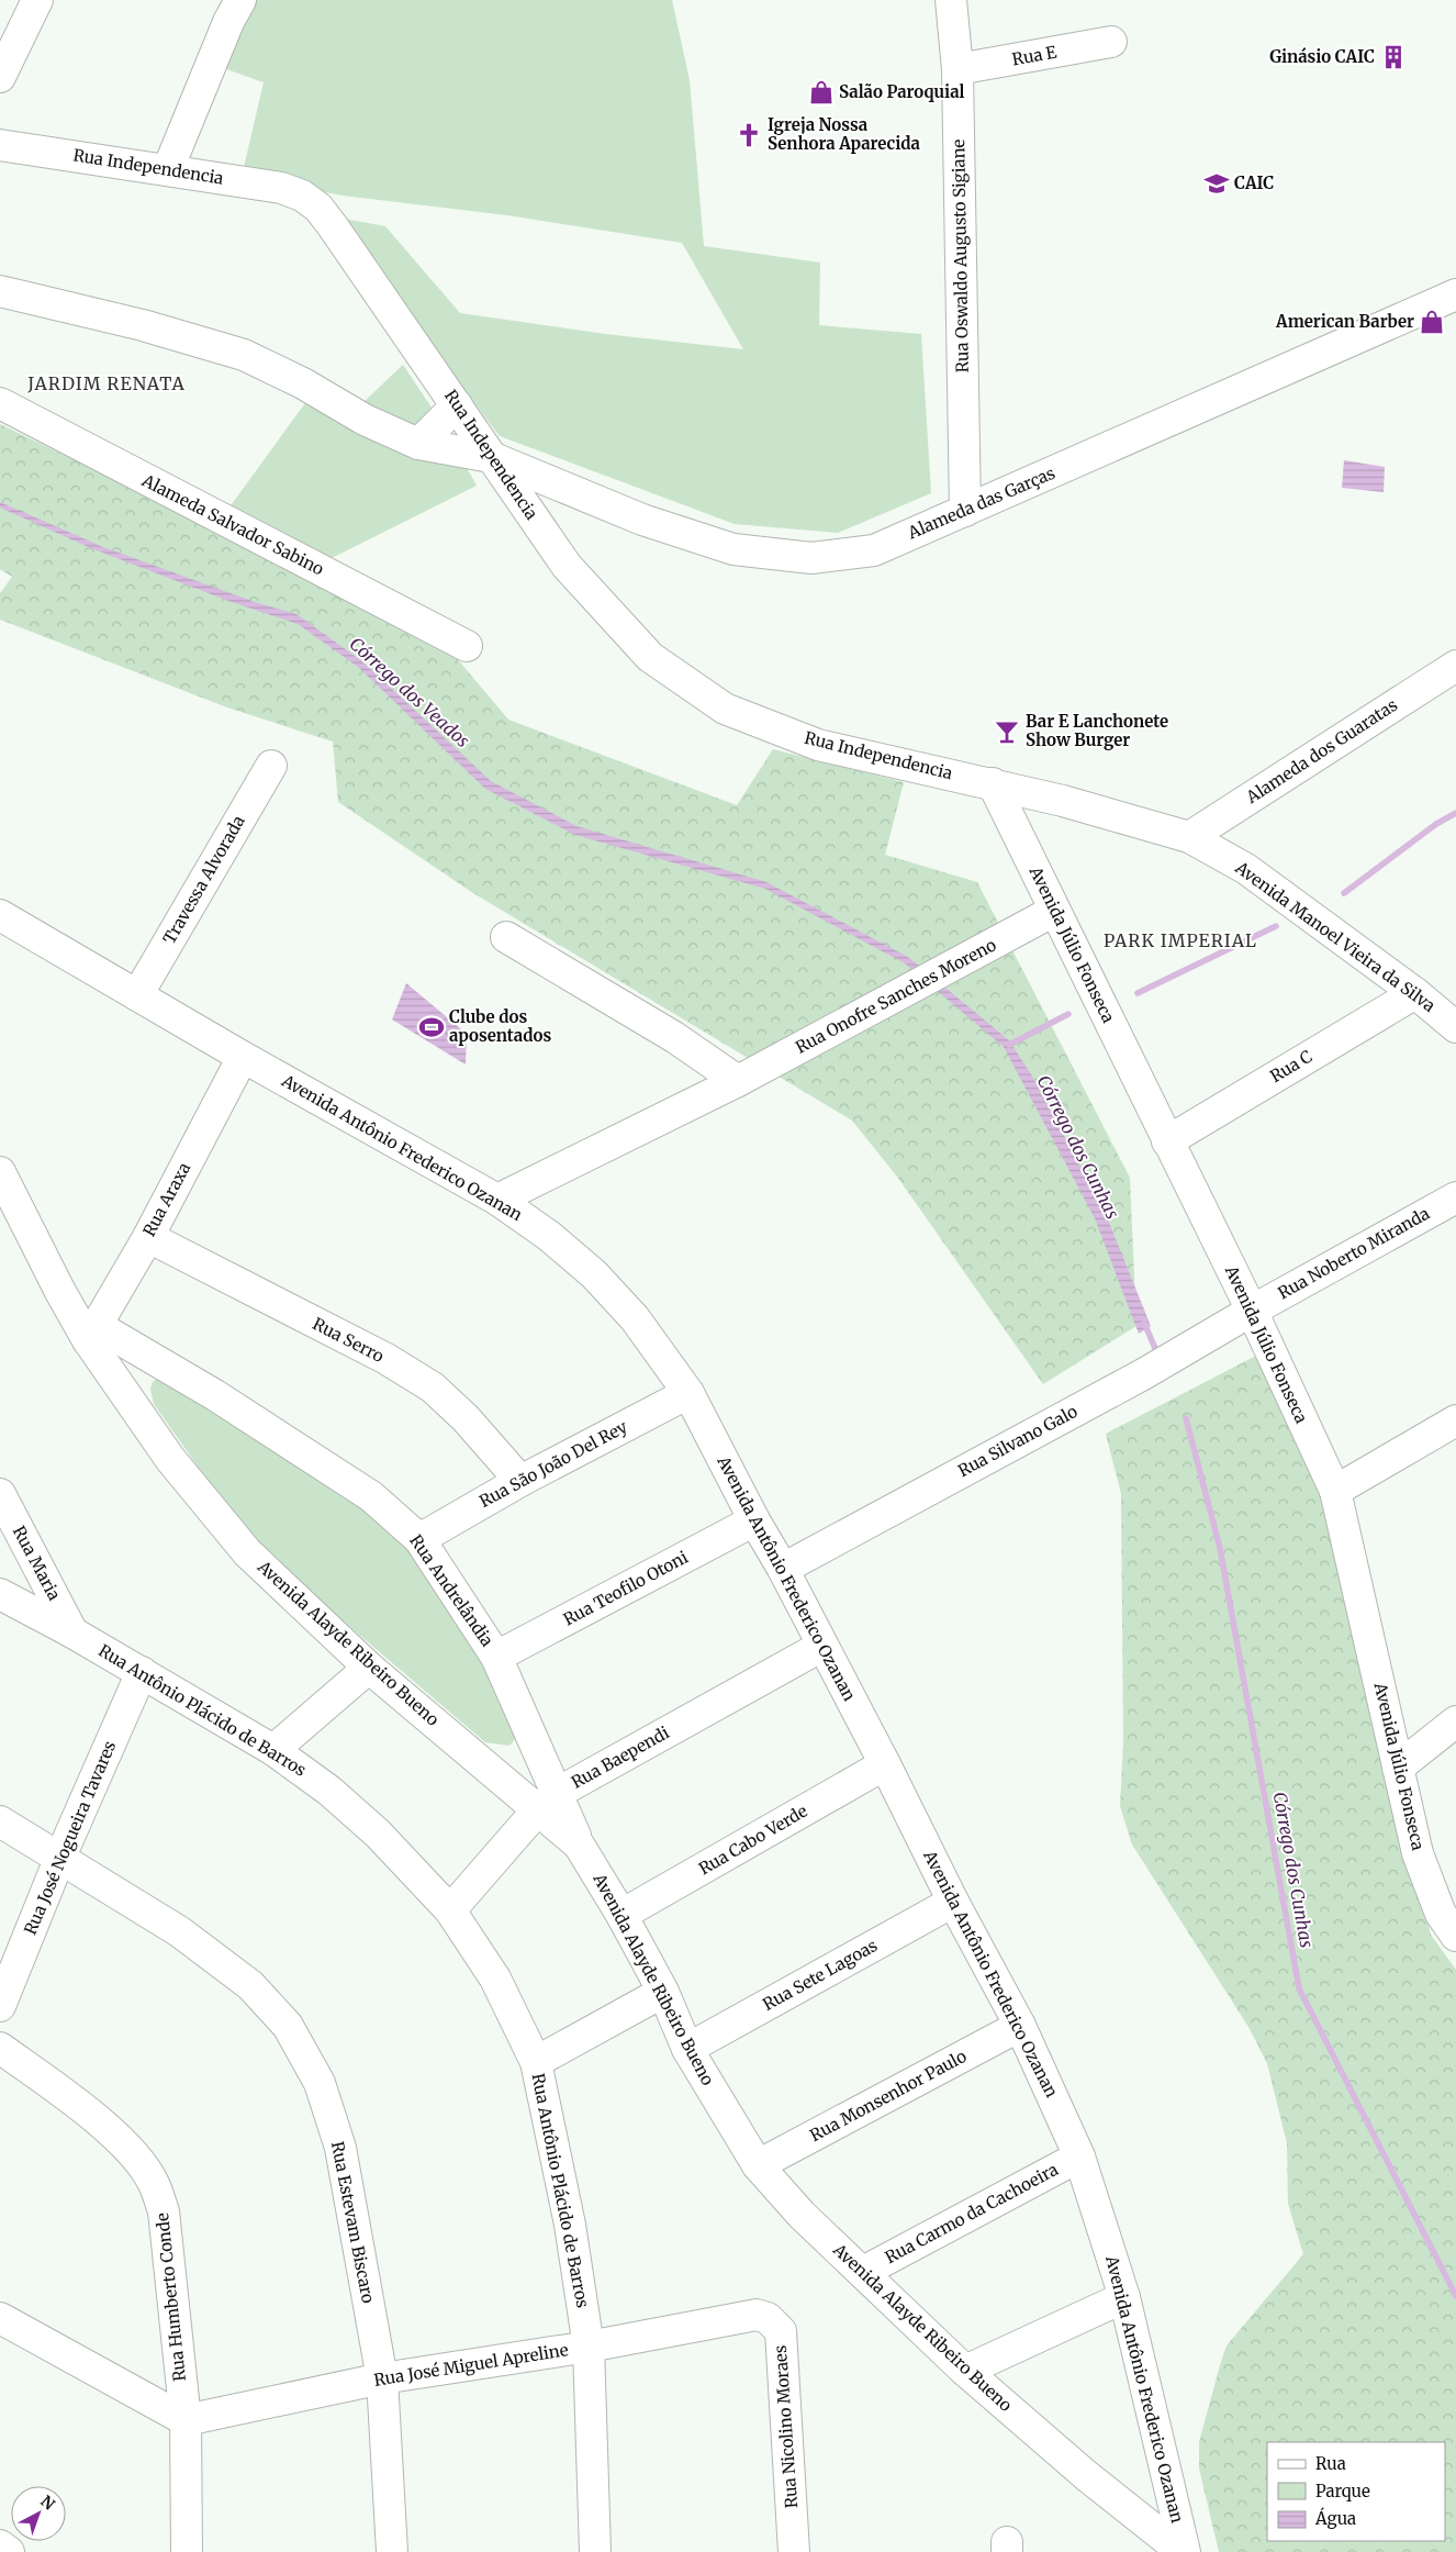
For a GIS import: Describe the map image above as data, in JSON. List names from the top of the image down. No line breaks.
{"streets":{"street":["Rua E","Rua Independencia","Rua Oswaldo Augusto Sigiane","Alameda das Garças","Alameda Salvador Sabino","Alameda dos Guaratas","Travessa Alvorada","Avenida Manoel Vieira da Silva","Avenida Júlio Fonseca","Rua Onofre Sanches Moreno","Rua C","Avenida Antônio Frederico Ozanan","Rua Araxa","Rua Noberto Miranda","Rua Serro","Rua Silvano Galo","Rua São João Del Rey","Rua Maria","Rua Teofilo Otoni","Rua Andrelândia","Avenida Alayde Ribeiro Bueno","Rua Antônio Plácido de Barros","Rua Baependi","Rua José Nogueira Tavares","Rua Cabo Verde","Rua Sete Lagoas","Rua Monsenhor Paulo","Rua Carmo da Cachoeira","Rua Estevam Biscaro","Rua Humberto Conde","Rua José Miguel Apreline","Rua Nicolino Moraes"]},"crossings":[["Rua E","Rua Oswaldo Augusto Sigiane"],["Rua Independencia","Alameda das Garças"],["Rua Independencia","Avenida Manoel Vieira da Silva"],["Rua Independencia","Avenida Júlio Fonseca"],["Rua Oswaldo Augusto Sigiane","Alameda das Garças"],["Alameda dos Guaratas","Avenida Manoel Vieira da Silva"],["Travessa Alvorada","Avenida Antônio Frederico Ozanan"],["Avenida Manoel Vieira da Silva","Avenida Júlio Fonseca"],["Avenida Manoel Vieira da Silva","Rua C"],["Avenida Júlio Fonseca","Rua Onofre Sanches Moreno"],["Avenida Júlio Fonseca","Rua C"],["Avenida Júlio Fonseca","Rua Noberto Miranda"],["Avenida Júlio Fonseca","Rua Silvano Galo"],["Rua Onofre Sanches Moreno","Avenida Antônio Frederico Ozanan"],["Avenida Antônio Frederico Ozanan","Rua Araxa"],["Avenida Antônio Frederico Ozanan","Rua Silvano Galo"],["Avenida Antônio Frederico Ozanan","Rua São João Del Rey"],["Avenida Antônio Frederico Ozanan","Rua Teofilo Otoni"],["Avenida Antônio Frederico Ozanan","Avenida Alayde Ribeiro Bueno"],["Avenida Antônio Frederico Ozanan","Rua Baependi"],["Avenida Antônio Frederico Ozanan","Rua Cabo Verde"],["Avenida Antônio Frederico Ozanan","Rua Sete Lagoas"],["Avenida Antônio Frederico Ozanan","Rua Monsenhor Paulo"],["Avenida Antônio Frederico Ozanan","Rua Carmo da Cachoeira"],["Rua Araxa","Rua Serro"],["Rua Araxa","Rua Andrelândia"],["Rua Araxa","Avenida Alayde Ribeiro Bueno"],["Rua Noberto Miranda","Rua Silvano Galo"],["Rua Serro","Rua São João Del Rey"],["Rua São João Del Rey","Rua Andrelândia"],["Rua Maria","Rua Antônio Plácido de Barros"],["Rua Teofilo Otoni","Rua Andrelândia"],["Rua Andrelândia","Avenida Alayde Ribeiro Bueno"],["Rua Andrelândia","Rua Baependi"],["Avenida Alayde Ribeiro Bueno","Rua Baependi"],["Avenida Alayde Ribeiro Bueno","Rua Cabo Verde"],["Avenida Alayde Ribeiro Bueno","Rua Sete Lagoas"],["Avenida Alayde Ribeiro Bueno","Rua Monsenhor Paulo"],["Avenida Alayde Ribeiro Bueno","Rua Carmo da Cachoeira"],["Rua Antônio Plácido de Barros","Rua Baependi"],["Rua Antônio Plácido de Barros","Rua José Nogueira Tavares"],["Rua Antônio Plácido de Barros","Rua José Miguel Apreline"],["Rua José Nogueira Tavares","Rua Estevam Biscaro"],["Rua Estevam Biscaro","Rua José Miguel Apreline"],["Rua Humberto Conde","Rua José Miguel Apreline"],["Rua José Miguel Apreline","Rua Nicolino Moraes"]],"districts":["JARDIM RENATA","PARK IMPERIAL"],"water":["Córrego dos Veados","Córrego dos Cunhas"],"places":{"building":["Ginásio CAIC"],"shop":["Salão Paroquial","American Barber"],"church":["Igreja Nossa Senhora Aparecida"],"school or university":["CAIC"],"bar":["Bar E Lanchonete Show Burger"],"sports":["Clube dos aposentados"]},"legend":["Rua","Parque","Água"],"north":"top right"}
